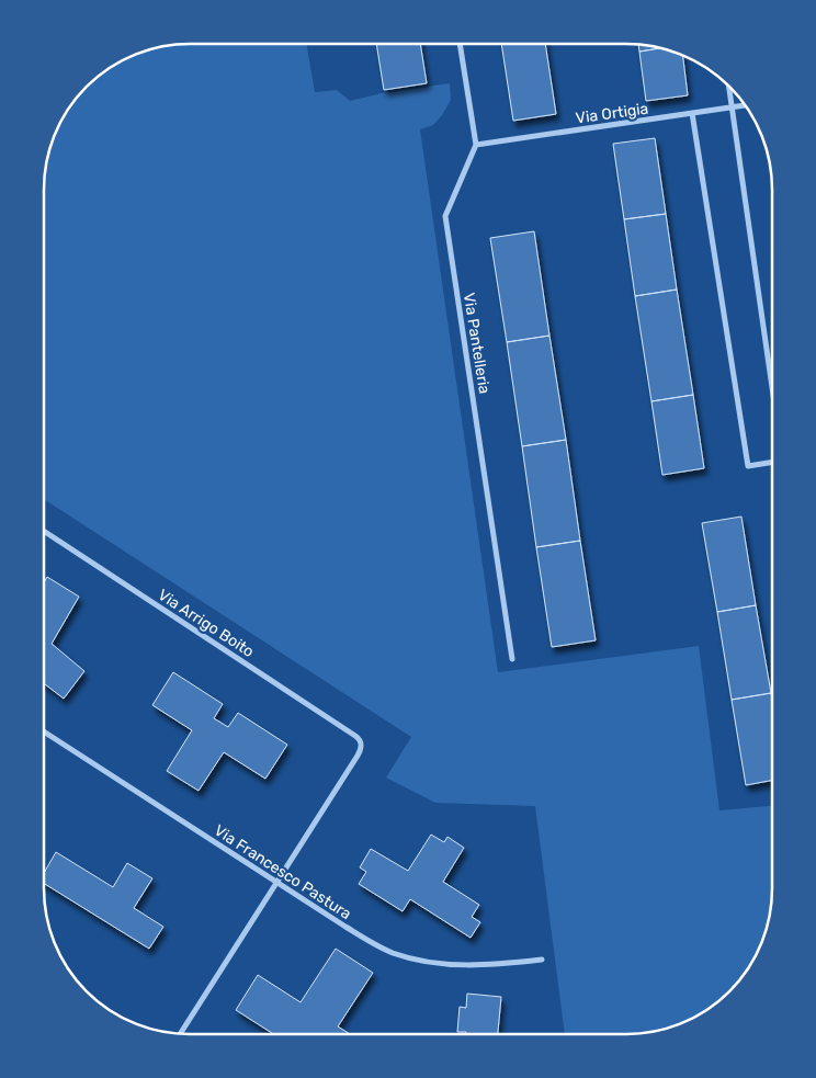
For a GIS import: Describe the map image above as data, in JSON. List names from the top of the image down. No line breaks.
{"streets":{"street":["Via Ortigia","Via Pantelleria","Via Arrigo Boito","Via Francesco Pastura"]},"crossings":[["Via Ortigia","Via Pantelleria"],["Via Arrigo Boito","Via Francesco Pastura"]]}
